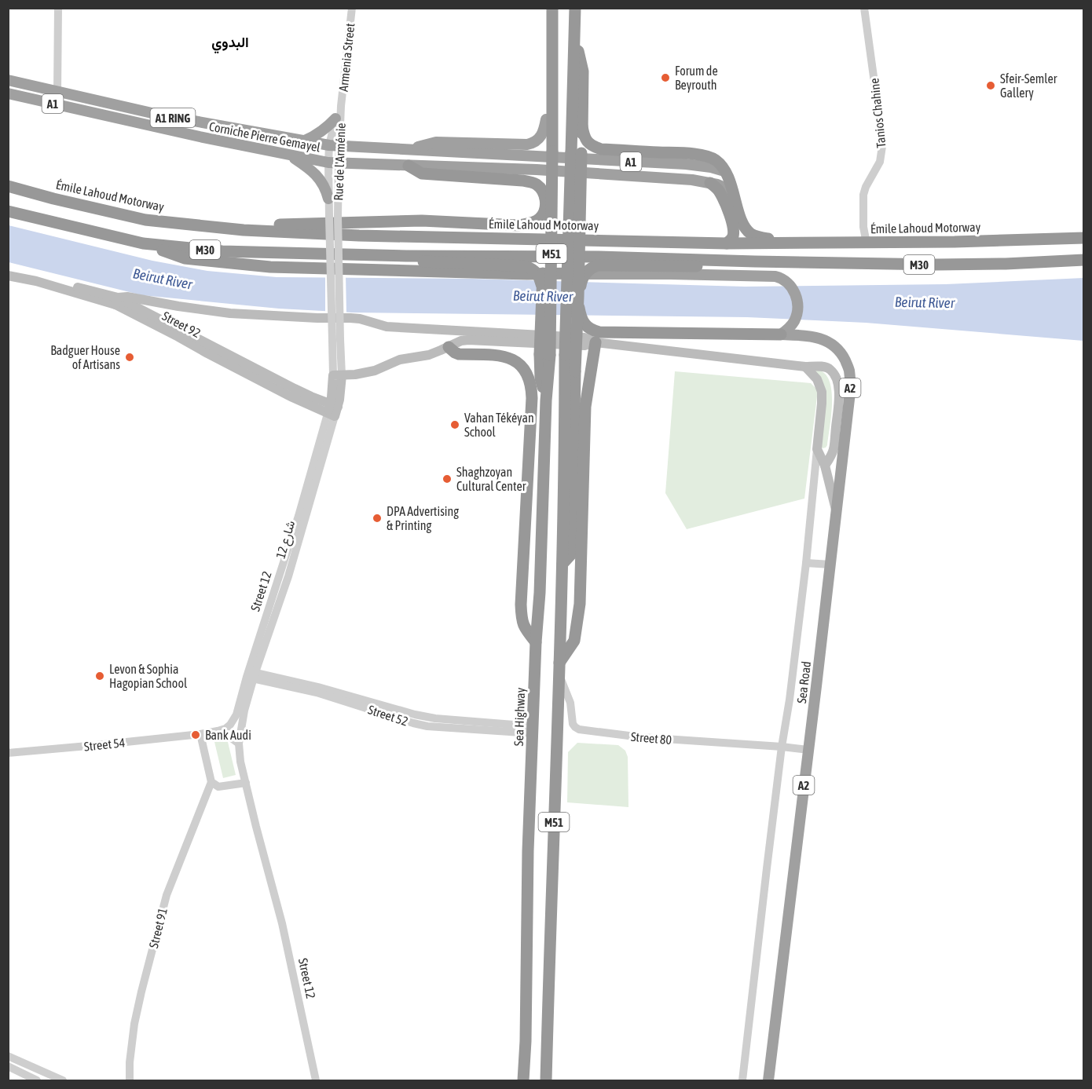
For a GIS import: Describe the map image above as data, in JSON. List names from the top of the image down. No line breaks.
{"streets":{"highway":["A1","A1 RING","Corniche Pierre Gemayel","Émile Lahoud Motorway","M30","M51","A2","Sea Road","Sea Highway"],"main road":["Street 92","Street 12"],"street":["Armenia Street","Tanios Chahine","Rue de l'Arménie","Street 52","Street 80","Street 54","Street 91"]},"crossings":[["Armenia Street","Rue de l'Arménie"],["A1","A1 RING"],["A1","Corniche Pierre Gemayel"],["Tanios Chahine","Émile Lahoud Motorway"],["A1 RING","Corniche Pierre Gemayel"],["Corniche Pierre Gemayel","Rue de l'Arménie"],["Rue de l'Arménie","Street 12"],["M51","Sea Highway"],["M51","Street 80"],["Street 92","Street 12"],["Street 12","Street 52"],["Street 12","Street 54"],["Street 52","Sea Highway"]],"districts":["البدوي"],"water":["Beirut River"],"places":["Forum de Beyrouth","Sfeir-Semler Gallery","Badguer House of Artisans","Vahan Tékéyan School","Shaghzoyan Cultural Center","DPA Advertising & Printing","Levon & Sophia Hagopian School","Bank Audi"]}
